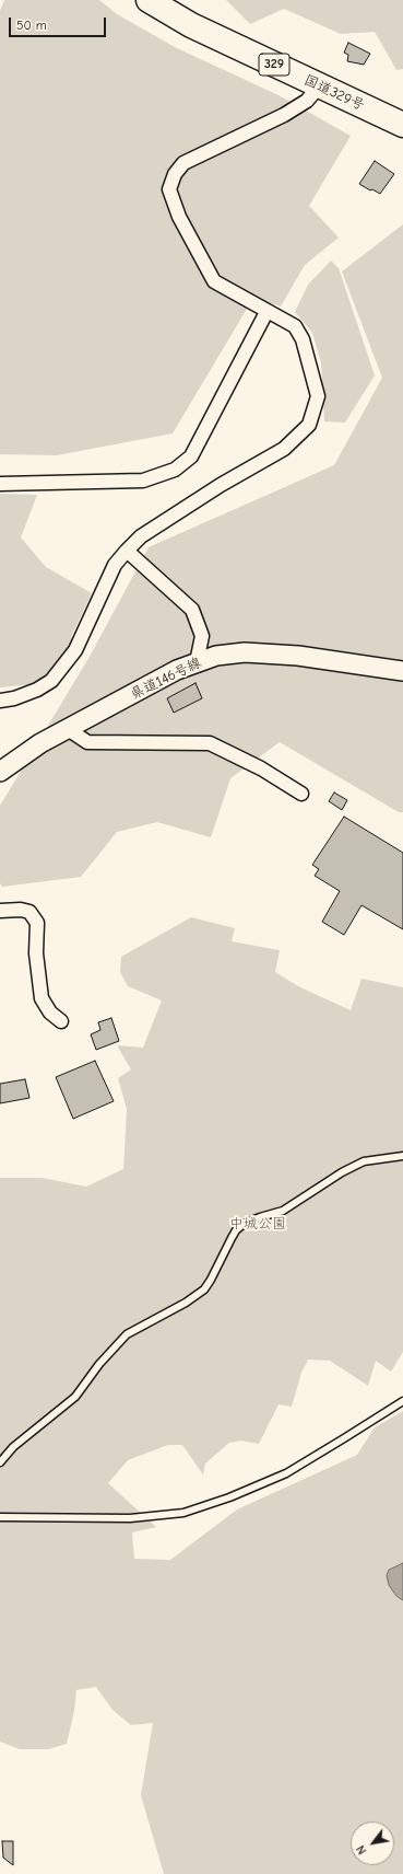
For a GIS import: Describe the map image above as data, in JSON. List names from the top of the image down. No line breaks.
{"streets":{"highway":["329","国道329号"],"main road":["県道146号線"]},"parks":["中城公園"],"scale_bar":"50 m","north":"bottom left"}
